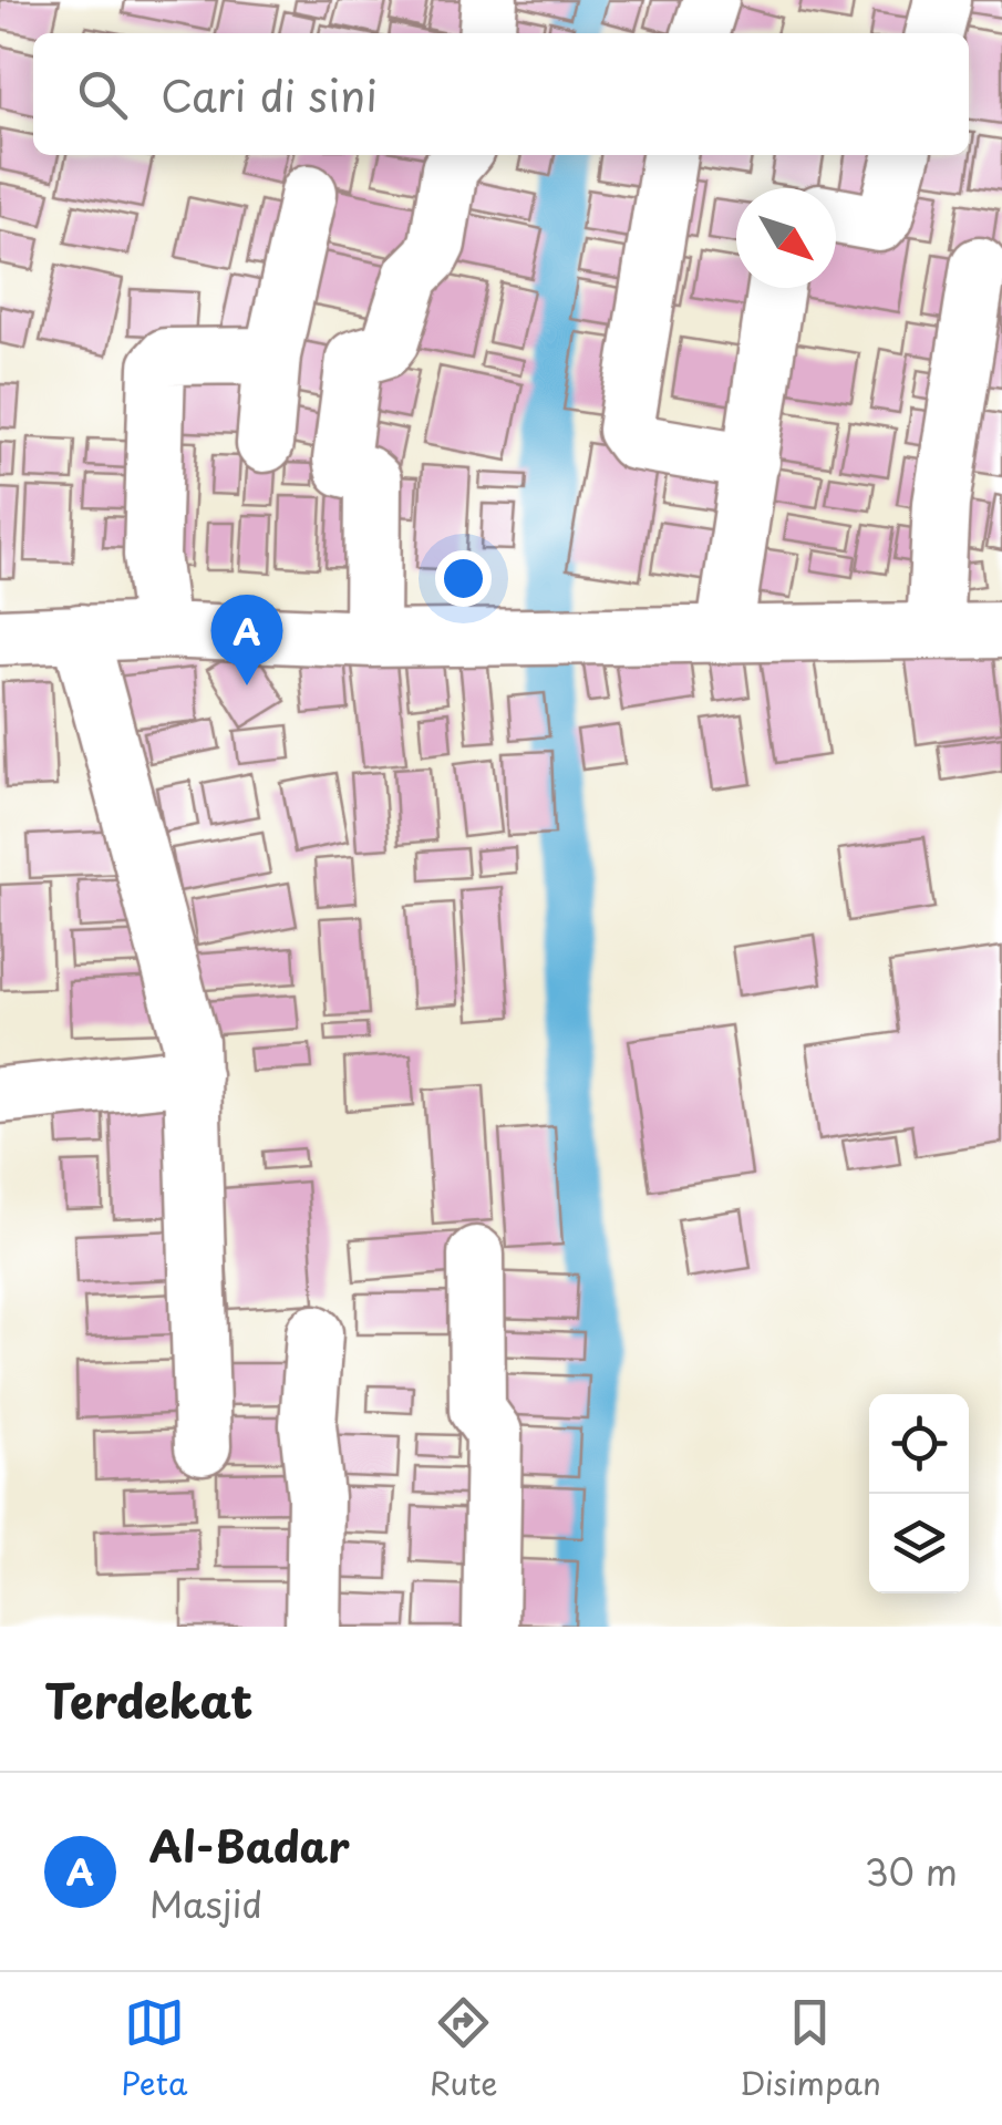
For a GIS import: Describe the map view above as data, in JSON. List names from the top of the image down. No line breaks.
{"north":"bottom right","page":{"search":"Cari di sini","pins":"A","heading":"Terdekat","list":[{"mark":"A","name":"Al-Badar","note":"Masjid","value":"30 m"}],"nav":["Peta","Rute","Disimpan"]}}
